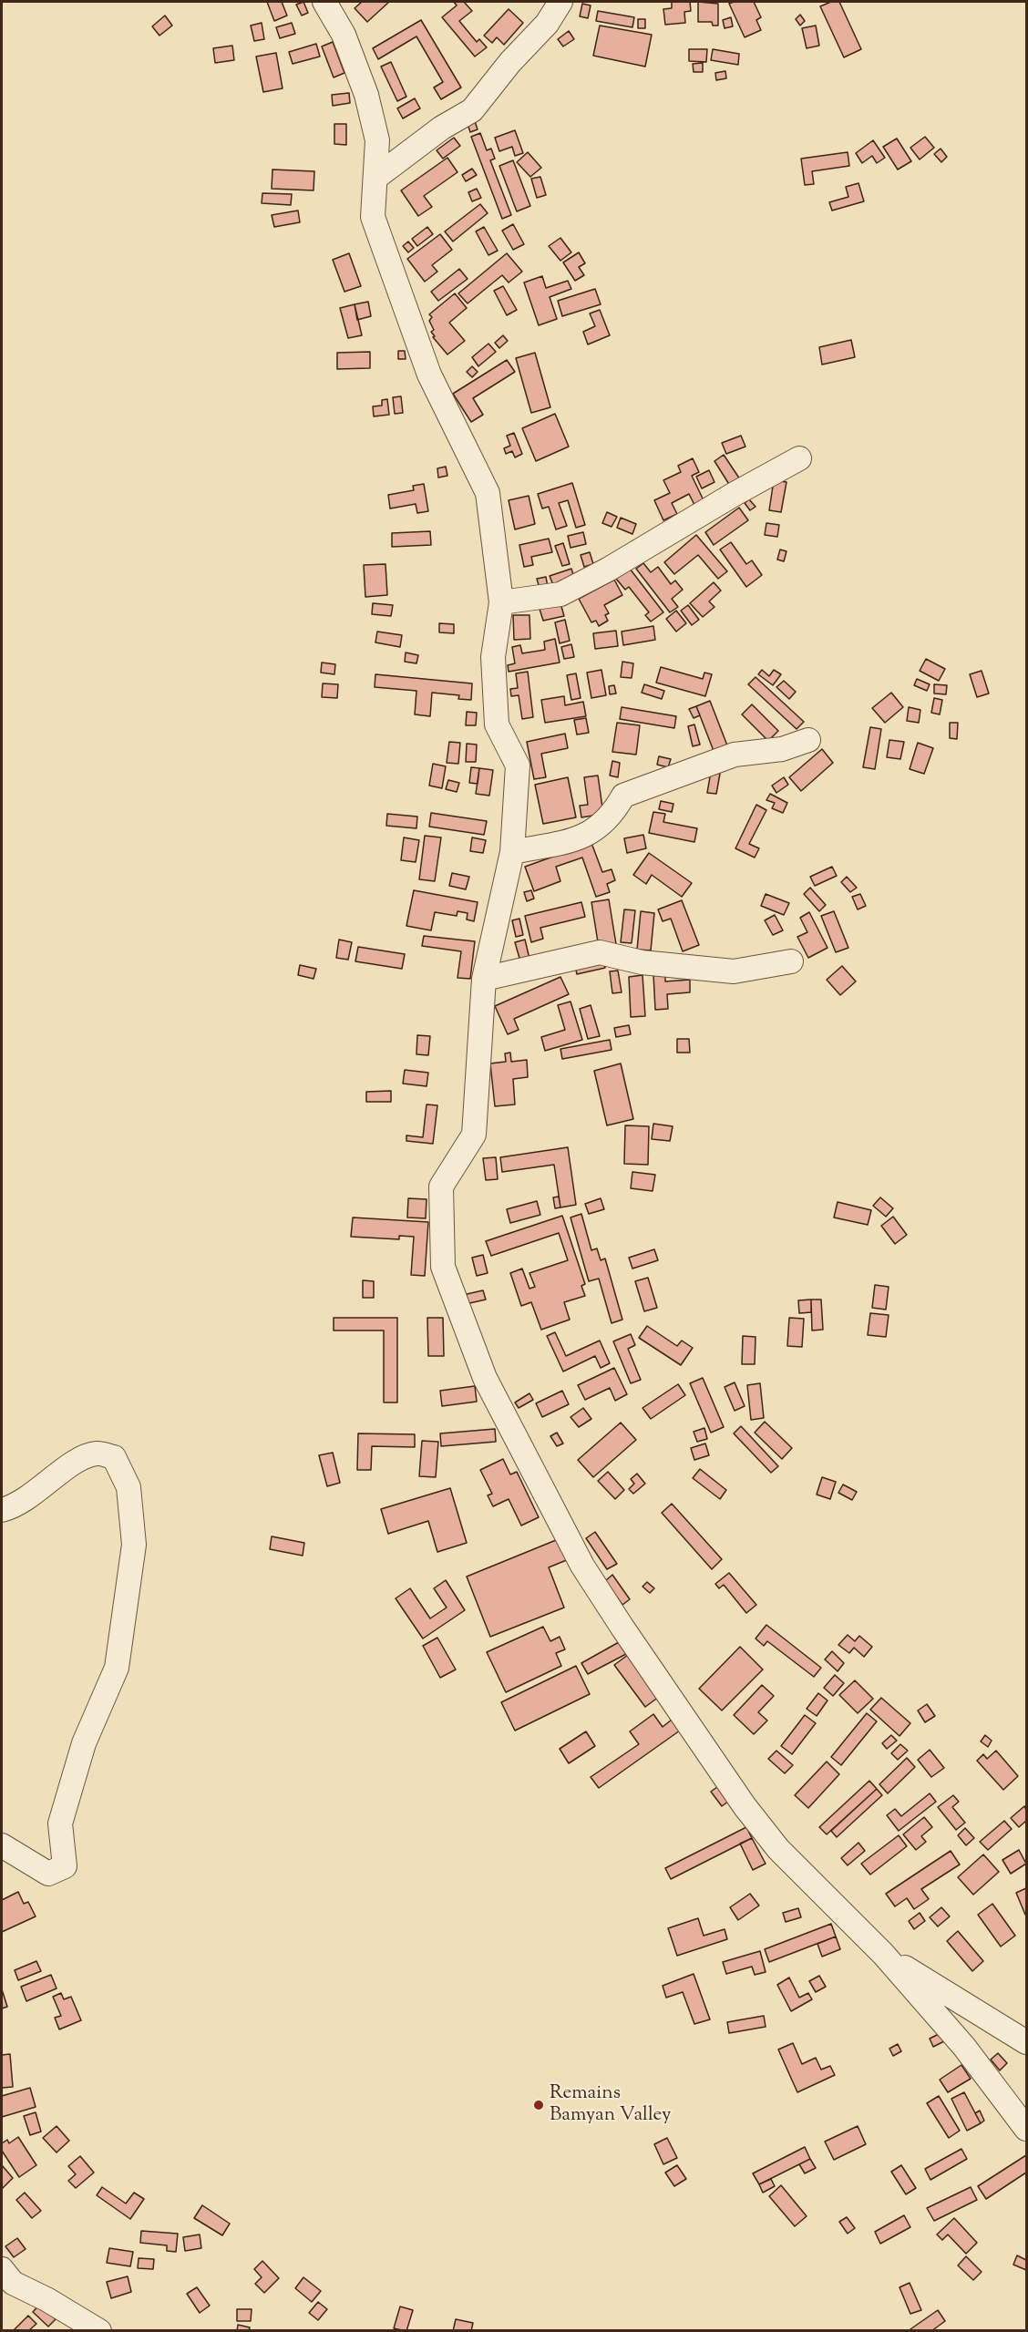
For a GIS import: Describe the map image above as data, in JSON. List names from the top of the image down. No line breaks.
{"places":["Remains Bamyan Valley"]}
